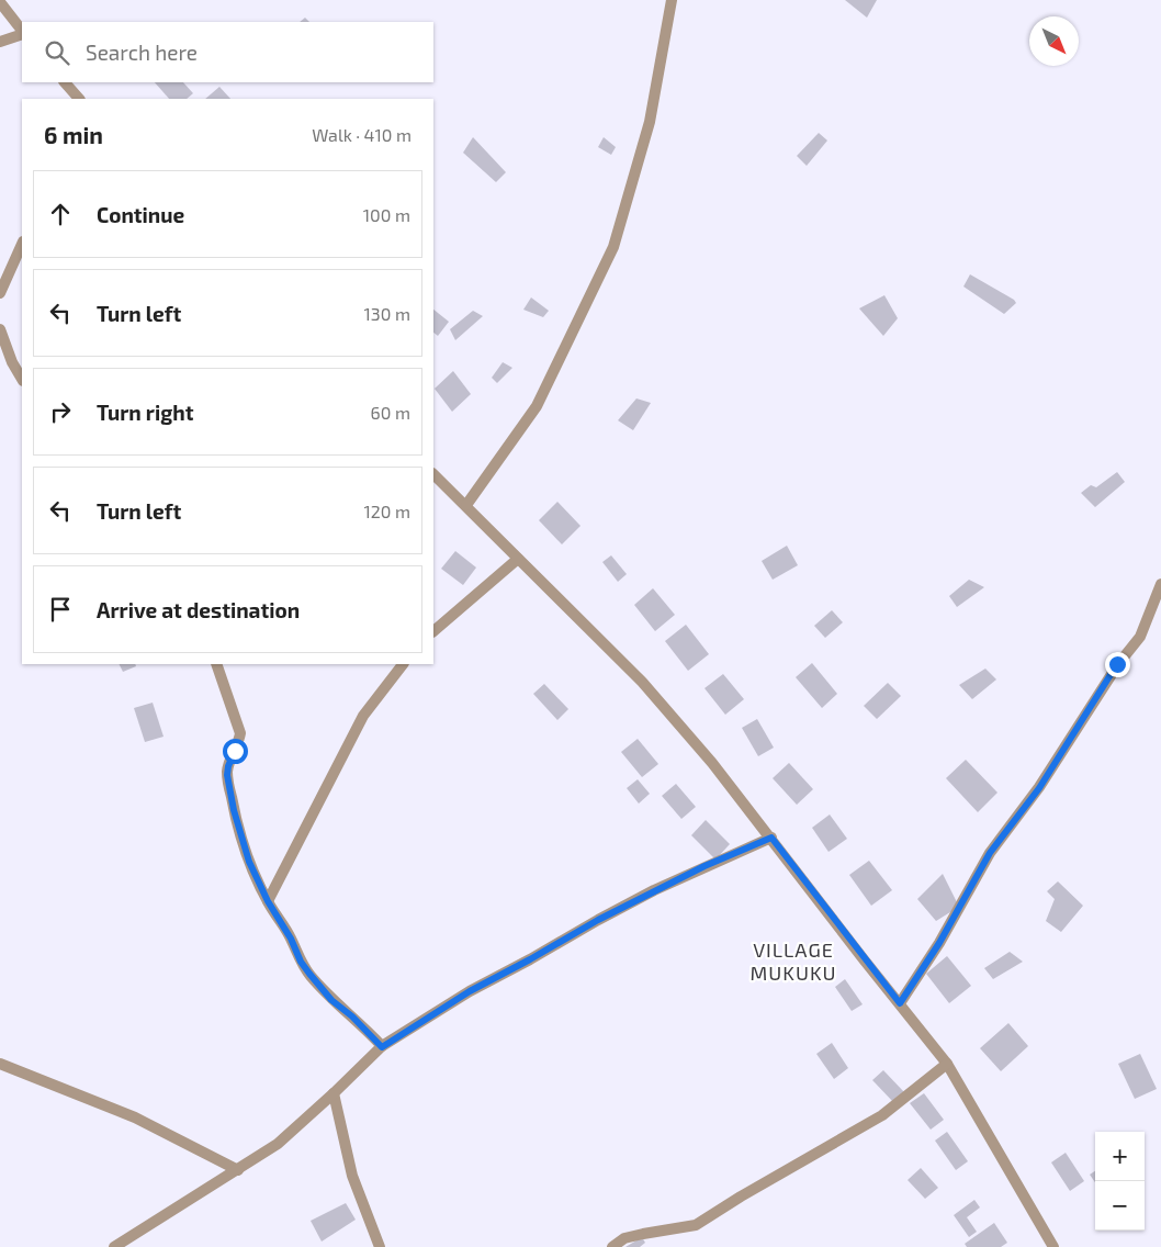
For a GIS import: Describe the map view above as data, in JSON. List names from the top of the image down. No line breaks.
{"districts":["VILLAGE MUKUKU"],"north":"bottom right","page":{"search":"Search here","heading":["6 min","Walk · 410 m"],"list":[["Continue","100 m"],["Turn left","130 m"],["Turn right","60 m"],["Turn left","120 m"],"Arrive at destination"],"map_buttons":["+","−"]}}
